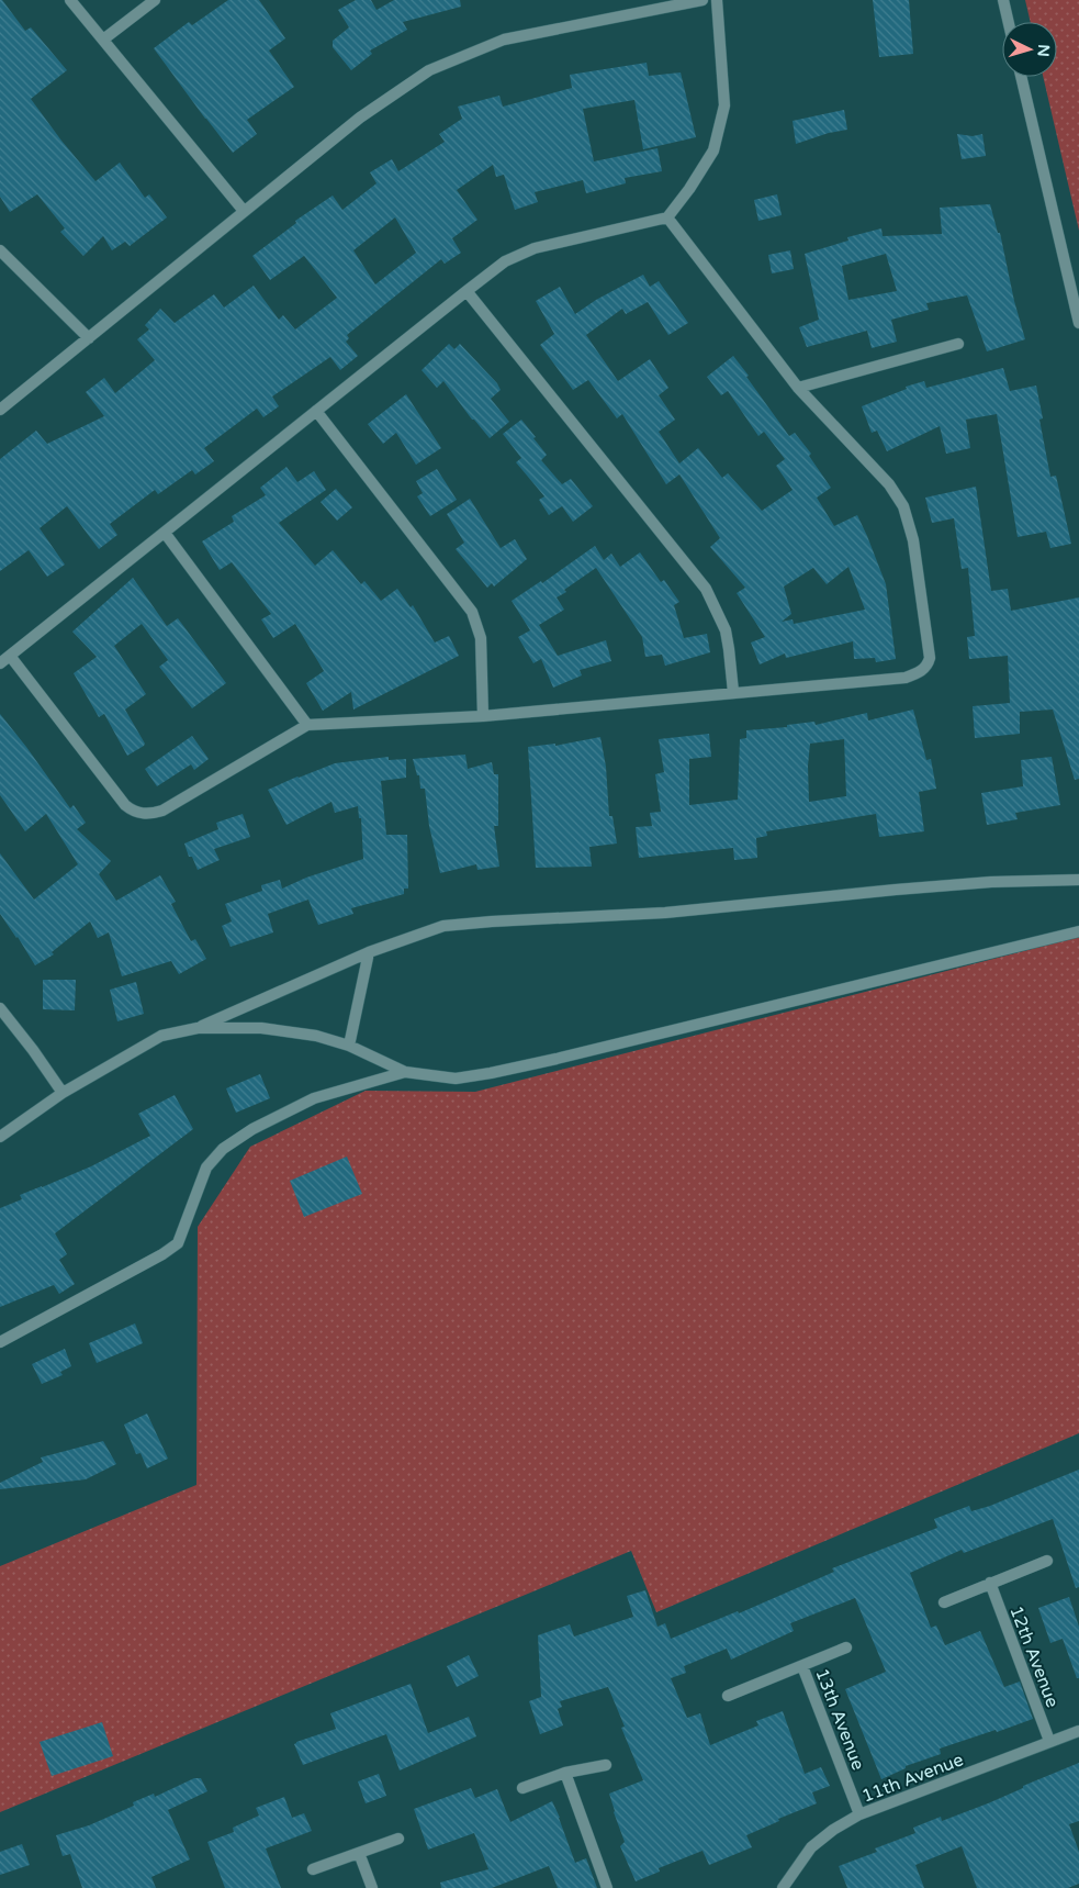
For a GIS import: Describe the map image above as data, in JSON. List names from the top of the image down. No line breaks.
{"streets":{"street":["12th Avenue","13th Avenue","11th Avenue"]},"crossings":[["12th Avenue","11th Avenue"],["13th Avenue","11th Avenue"]],"north":"right"}
